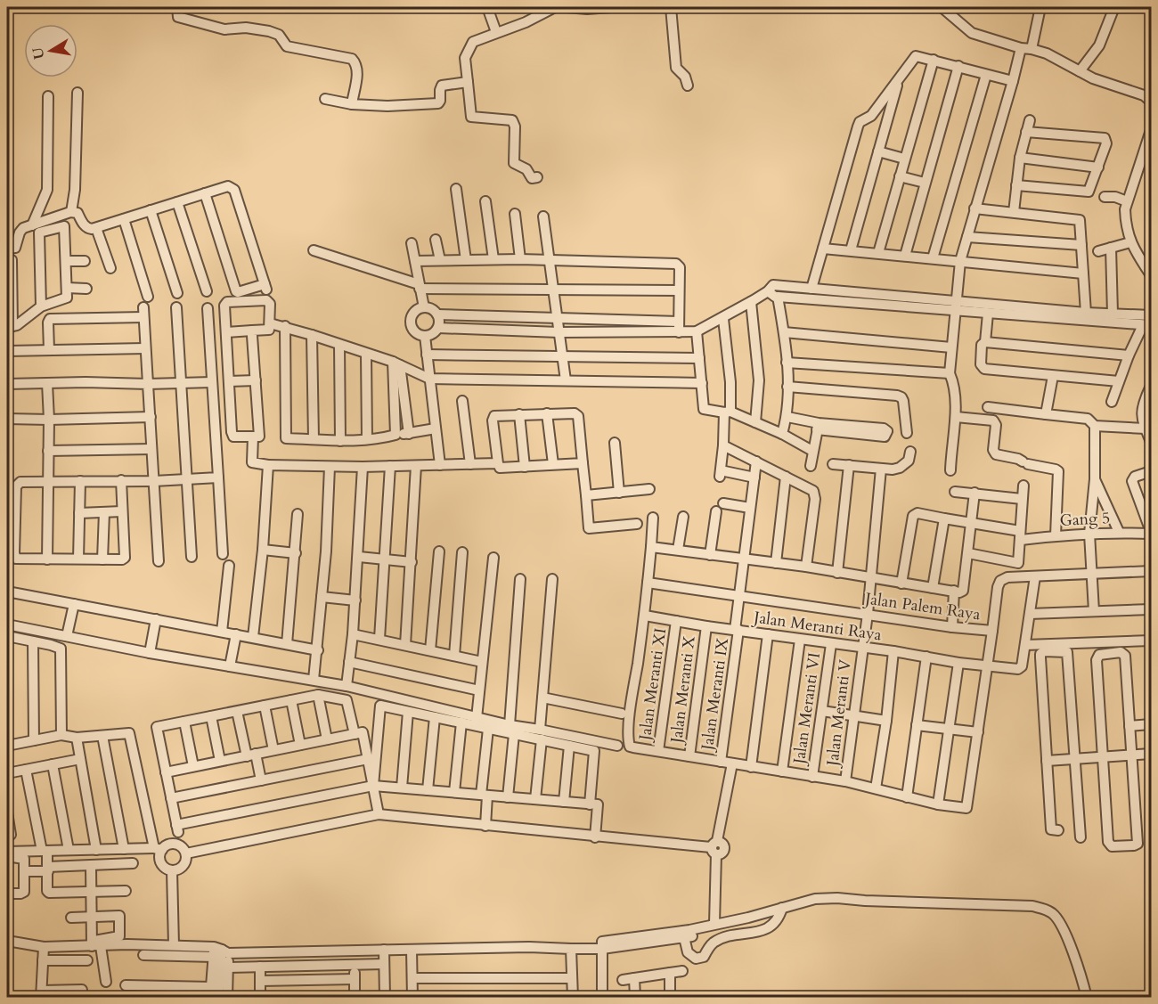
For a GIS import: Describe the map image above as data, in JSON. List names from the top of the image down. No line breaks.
{"streets":{"street":["Gang 5","Jalan Palem Raya","Jalan Meranti Raya","Jalan Meranti XI","Jalan Meranti X","Jalan Meranti IX","Jalan Meranti VI","Jalan Meranti V"]},"crossings":[["Jalan Palem Raya","Jalan Meranti IX"],["Jalan Palem Raya","Jalan Meranti V"],["Jalan Meranti Raya","Jalan Meranti XI"],["Jalan Meranti Raya","Jalan Meranti X"],["Jalan Meranti Raya","Jalan Meranti IX"],["Jalan Meranti Raya","Jalan Meranti VI"],["Jalan Meranti Raya","Jalan Meranti V"]],"north":"left"}
